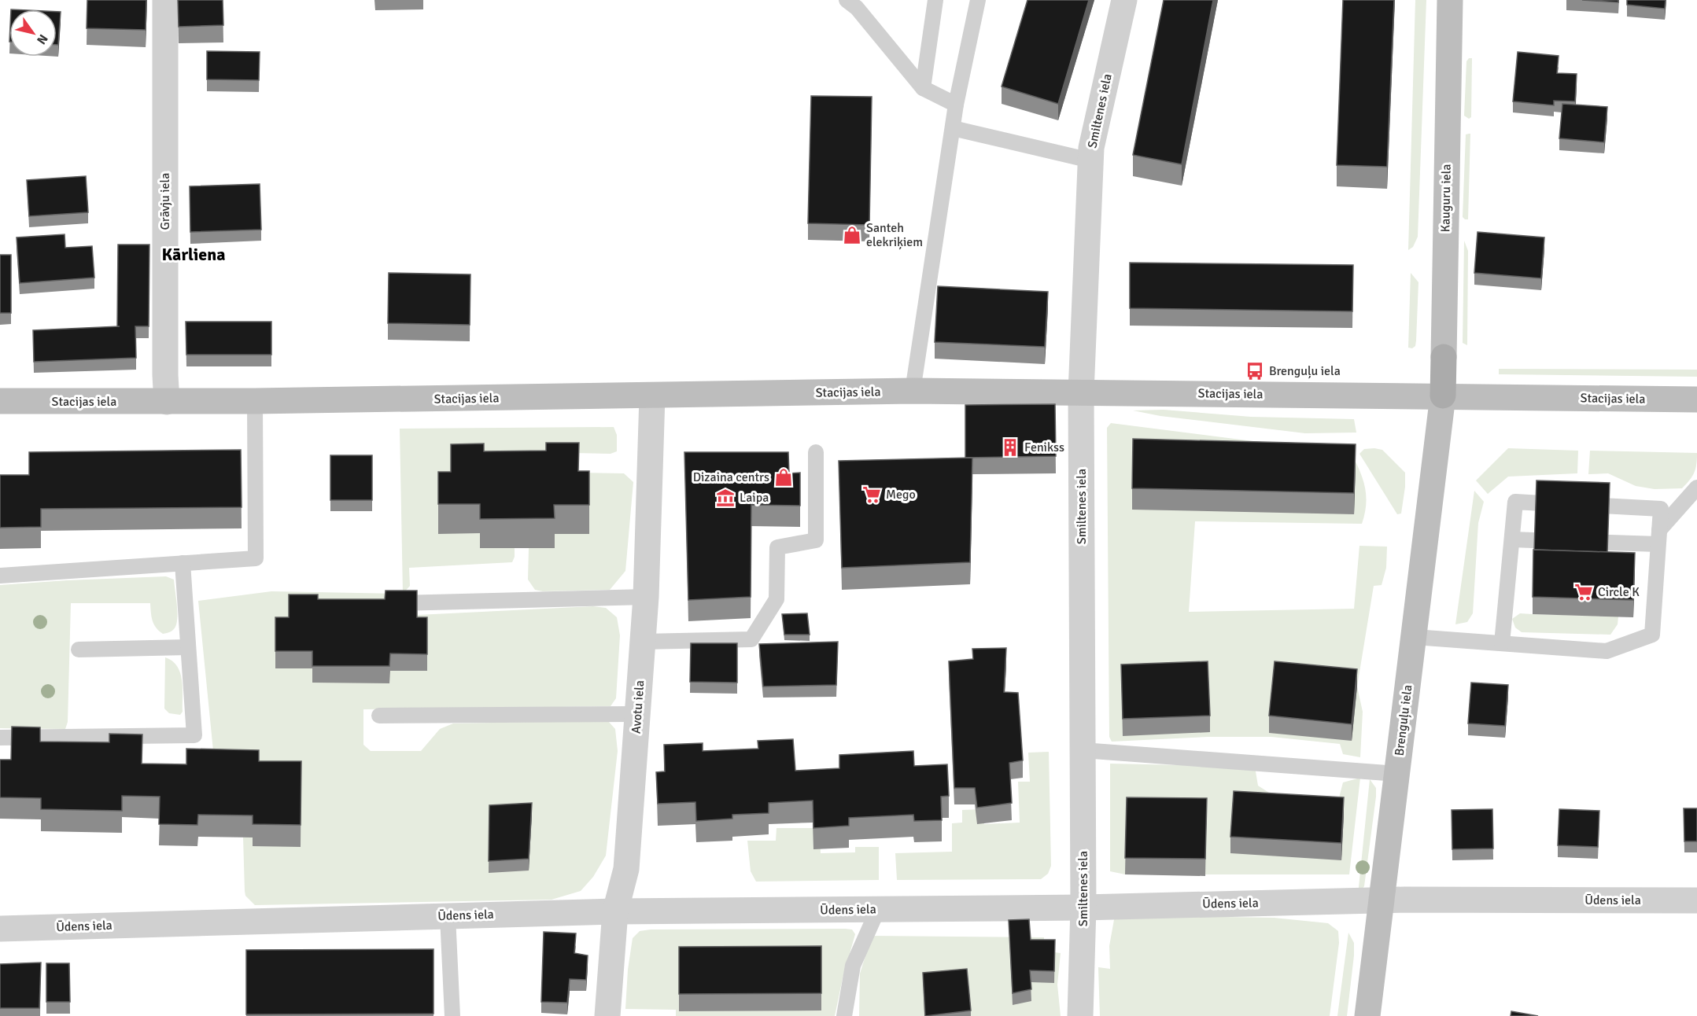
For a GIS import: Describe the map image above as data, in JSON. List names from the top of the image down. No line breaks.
{"streets":{"main road":["Kauguru iela","Stacijas iela","Brenguļu iela"],"street":["Smiltenes iela","Grāvju iela","Avotu iela","Ūdens iela"]},"crossings":[["Smiltenes iela","Stacijas iela"],["Smiltenes iela","Ūdens iela"],["Kauguru iela","Stacijas iela"],["Kauguru iela","Brenguļu iela"],["Grāvju iela","Stacijas iela"],["Stacijas iela","Avotu iela"],["Stacijas iela","Brenguļu iela"],["Avotu iela","Ūdens iela"],["Brenguļu iela","Ūdens iela"]],"districts":["Kārliena"],"places":{"shop":["Santeh elekriķiem","Dizaina centrs"],"bus stop":["Brenguļu iela"],"building":["Fenikss"],"supermarket":["Mego","Circle K"],"museum":["Laipa"]},"north":"bottom right"}
